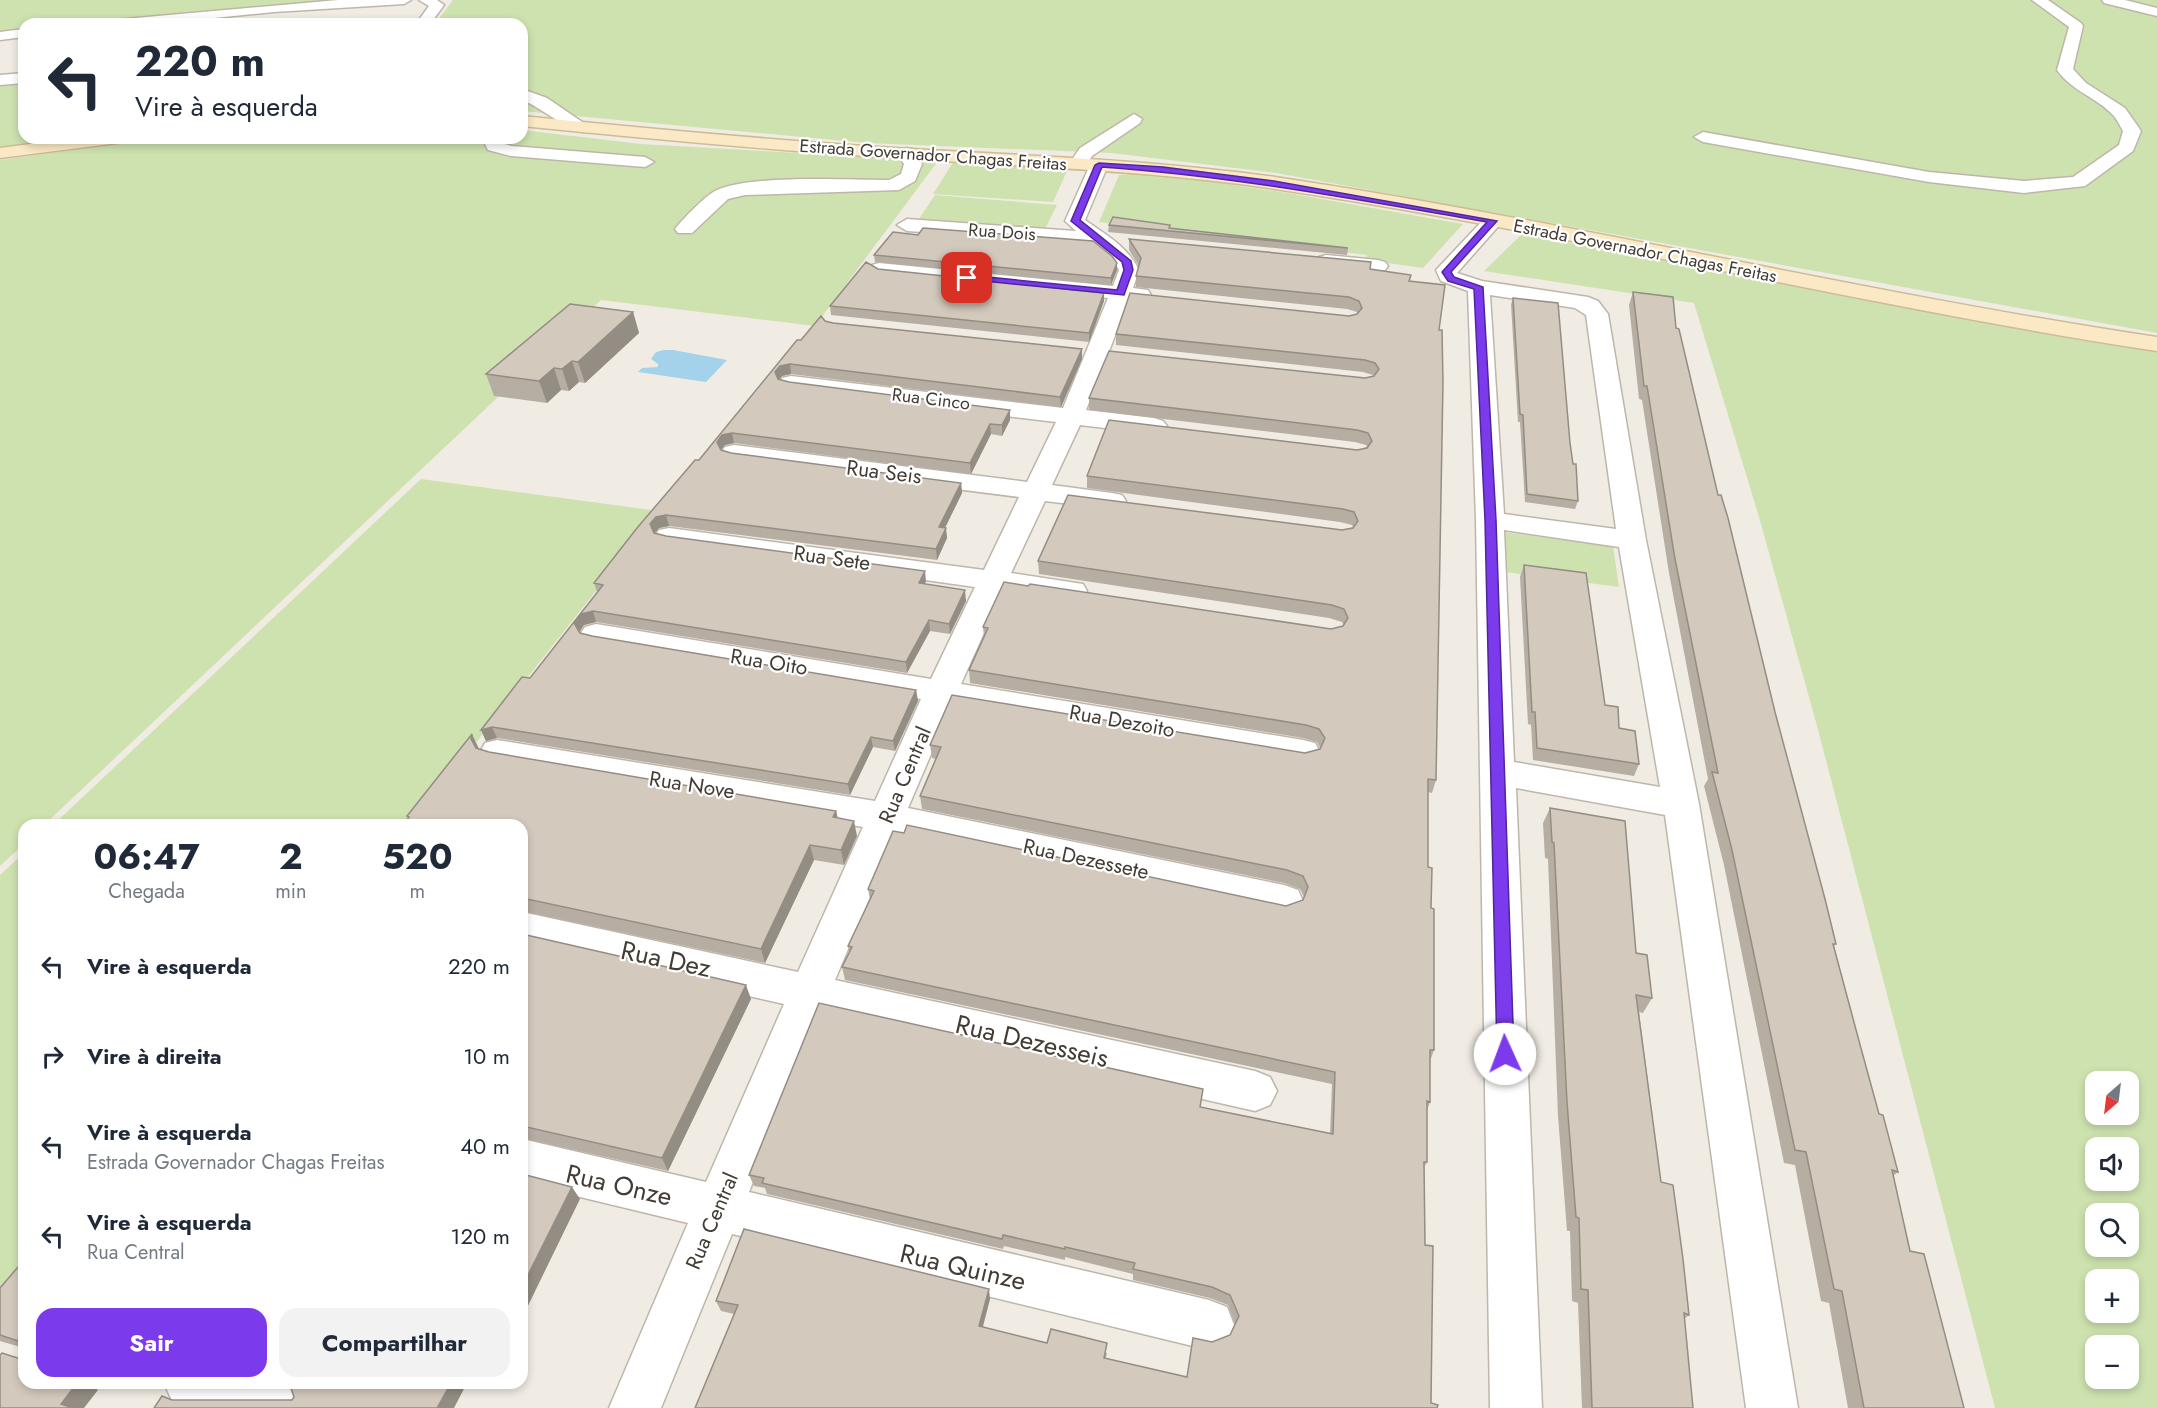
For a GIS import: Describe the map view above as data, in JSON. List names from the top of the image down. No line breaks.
{"streets":{"main road":["Estrada Governador Chagas Freitas"],"street":["Rua Dois","Rua Cinco","Rua Seis","Rua Sete","Rua Oito","Rua Dezoito","Rua Central","Rua Nove","Rua Dezessete","Rua Dez","Rua Dezesseis","Rua Onze","Rua Quinze"]},"crossings":[["Estrada Governador Chagas Freitas","Rua Central"],["Rua Dois","Rua Central"],["Rua Cinco","Rua Central"],["Rua Seis","Rua Central"],["Rua Sete","Rua Central"],["Rua Oito","Rua Dezoito"],["Rua Oito","Rua Central"],["Rua Dezoito","Rua Central"],["Rua Central","Rua Nove"],["Rua Central","Rua Dezessete"],["Rua Central","Rua Dez"],["Rua Central","Rua Dezesseis"],["Rua Central","Rua Onze"],["Rua Central","Rua Quinze"],["Rua Nove","Rua Dezessete"],["Rua Dez","Rua Dezesseis"],["Rua Onze","Rua Quinze"]],"north":"bottom left","page":{"turn":["220 m","Vire à esquerda"],"eta":["06:47","Chegada","2","min","520","m"],"list":[{"name":"Vire à esquerda","value":"220 m"},{"name":"Vire à direita","value":"10 m"},{"name":"Vire à esquerda","note":"Estrada Governador Chagas Freitas","value":"40 m"},{"name":"Vire à esquerda","note":"Rua Central","value":"120 m"}],"map_buttons":["+","−"],"buttons":["Sair","Compartilhar"]}}
